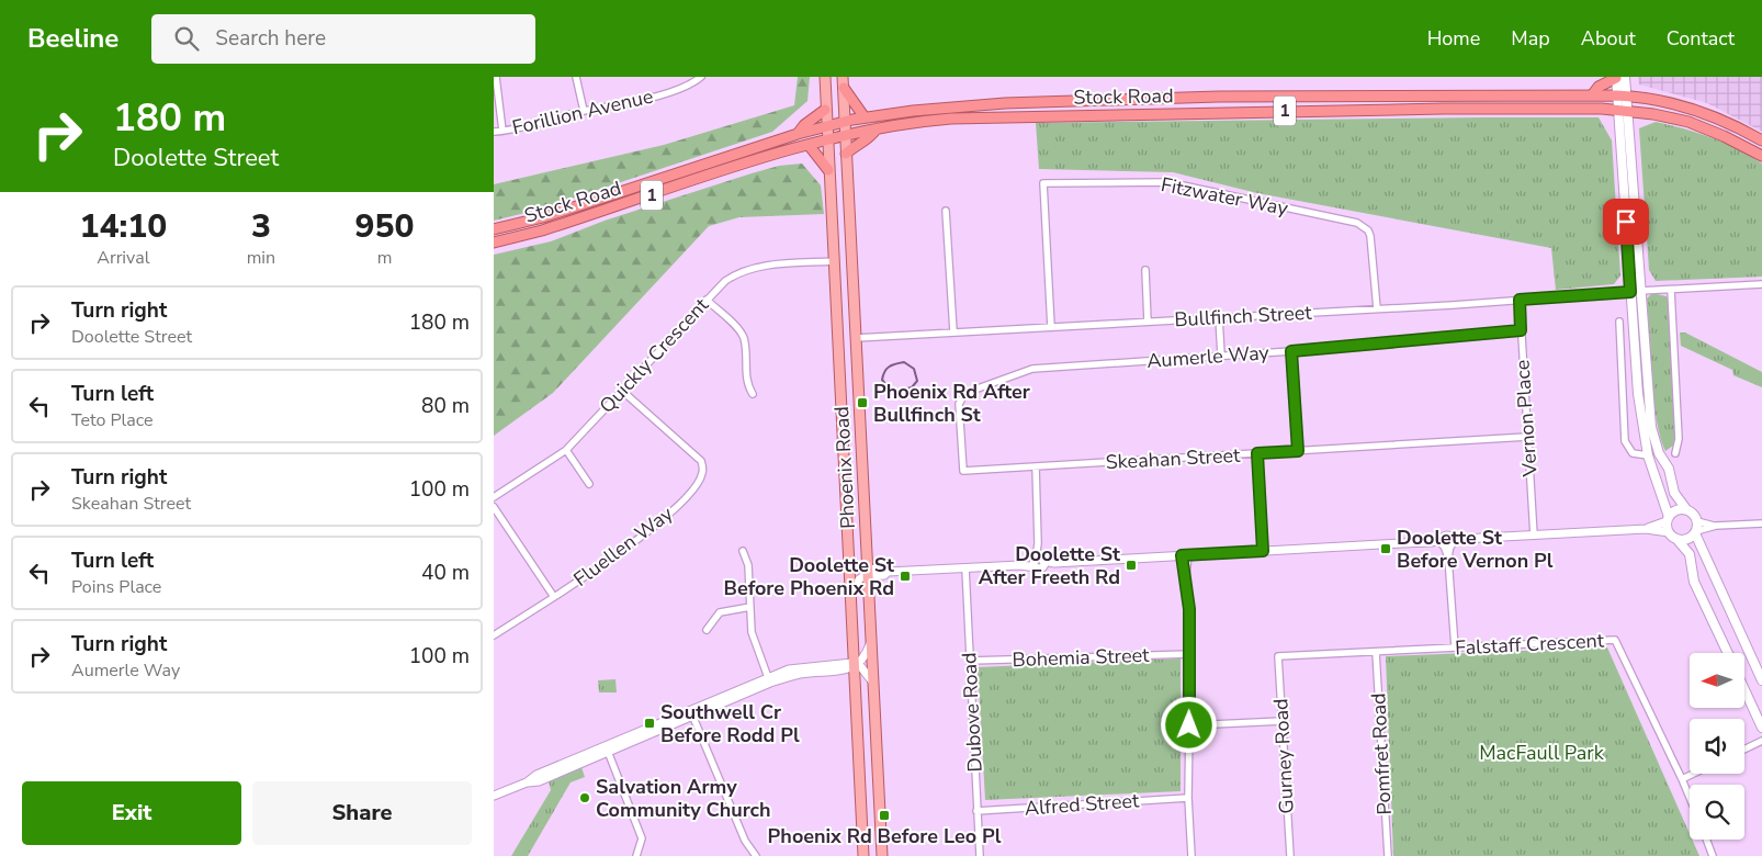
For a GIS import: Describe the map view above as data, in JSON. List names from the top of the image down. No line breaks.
{"streets":{"highway":["Stock Road","1"],"main road":["Phoenix Road"],"street":["Forillion Avenue","Fitzwater Way","Bullfinch Street","Quickly Crescent","Aumerle Way","Vernon Place","Skeahan Street","Fluellen Way","Falstaff Crescent","Bohemia Street","Dubove Road","Pomfret Road","Gurney Road","Alfred Street"]},"crossings":[["Stock Road","Phoenix Road"],["Fitzwater Way","Bullfinch Street"],["Bullfinch Street","Vernon Place"],["Bullfinch Street","Phoenix Road"],["Quickly Crescent","Phoenix Road"],["Quickly Crescent","Fluellen Way"],["Aumerle Way","Vernon Place"],["Aumerle Way","Skeahan Street"],["Vernon Place","Skeahan Street"],["Falstaff Crescent","Pomfret Road"],["Falstaff Crescent","Gurney Road"],["Bohemia Street","Dubove Road"],["Dubove Road","Alfred Street"]],"parks":["MacFaull Park"],"places":{"transit":["Phoenix Rd After Bullfinch St","Doolette St Before Vernon Pl","Doolette St After Freeth Rd","Doolette St Before Phoenix Rd","Southwell Cr Before Rodd Pl","Phoenix Rd Before Leo Pl"],"other":["Salvation Army Community Church"]},"north":"left","page":{"header":"Beeline","search":"Search here","nav":["Home","Map","About","Contact"],"turn":["180 m","Doolette Street"],"eta":["14:10","Arrival","3","min","950","m"],"list":[{"name":"Turn right","note":"Doolette Street","value":"180 m"},{"name":"Turn left","note":"Teto Place","value":"80 m"},{"name":"Turn right","note":"Skeahan Street","value":"100 m"},{"name":"Turn left","note":"Poins Place","value":"40 m"},{"name":"Turn right","note":"Aumerle Way","value":"100 m"}],"buttons":["Exit","Share"]}}
